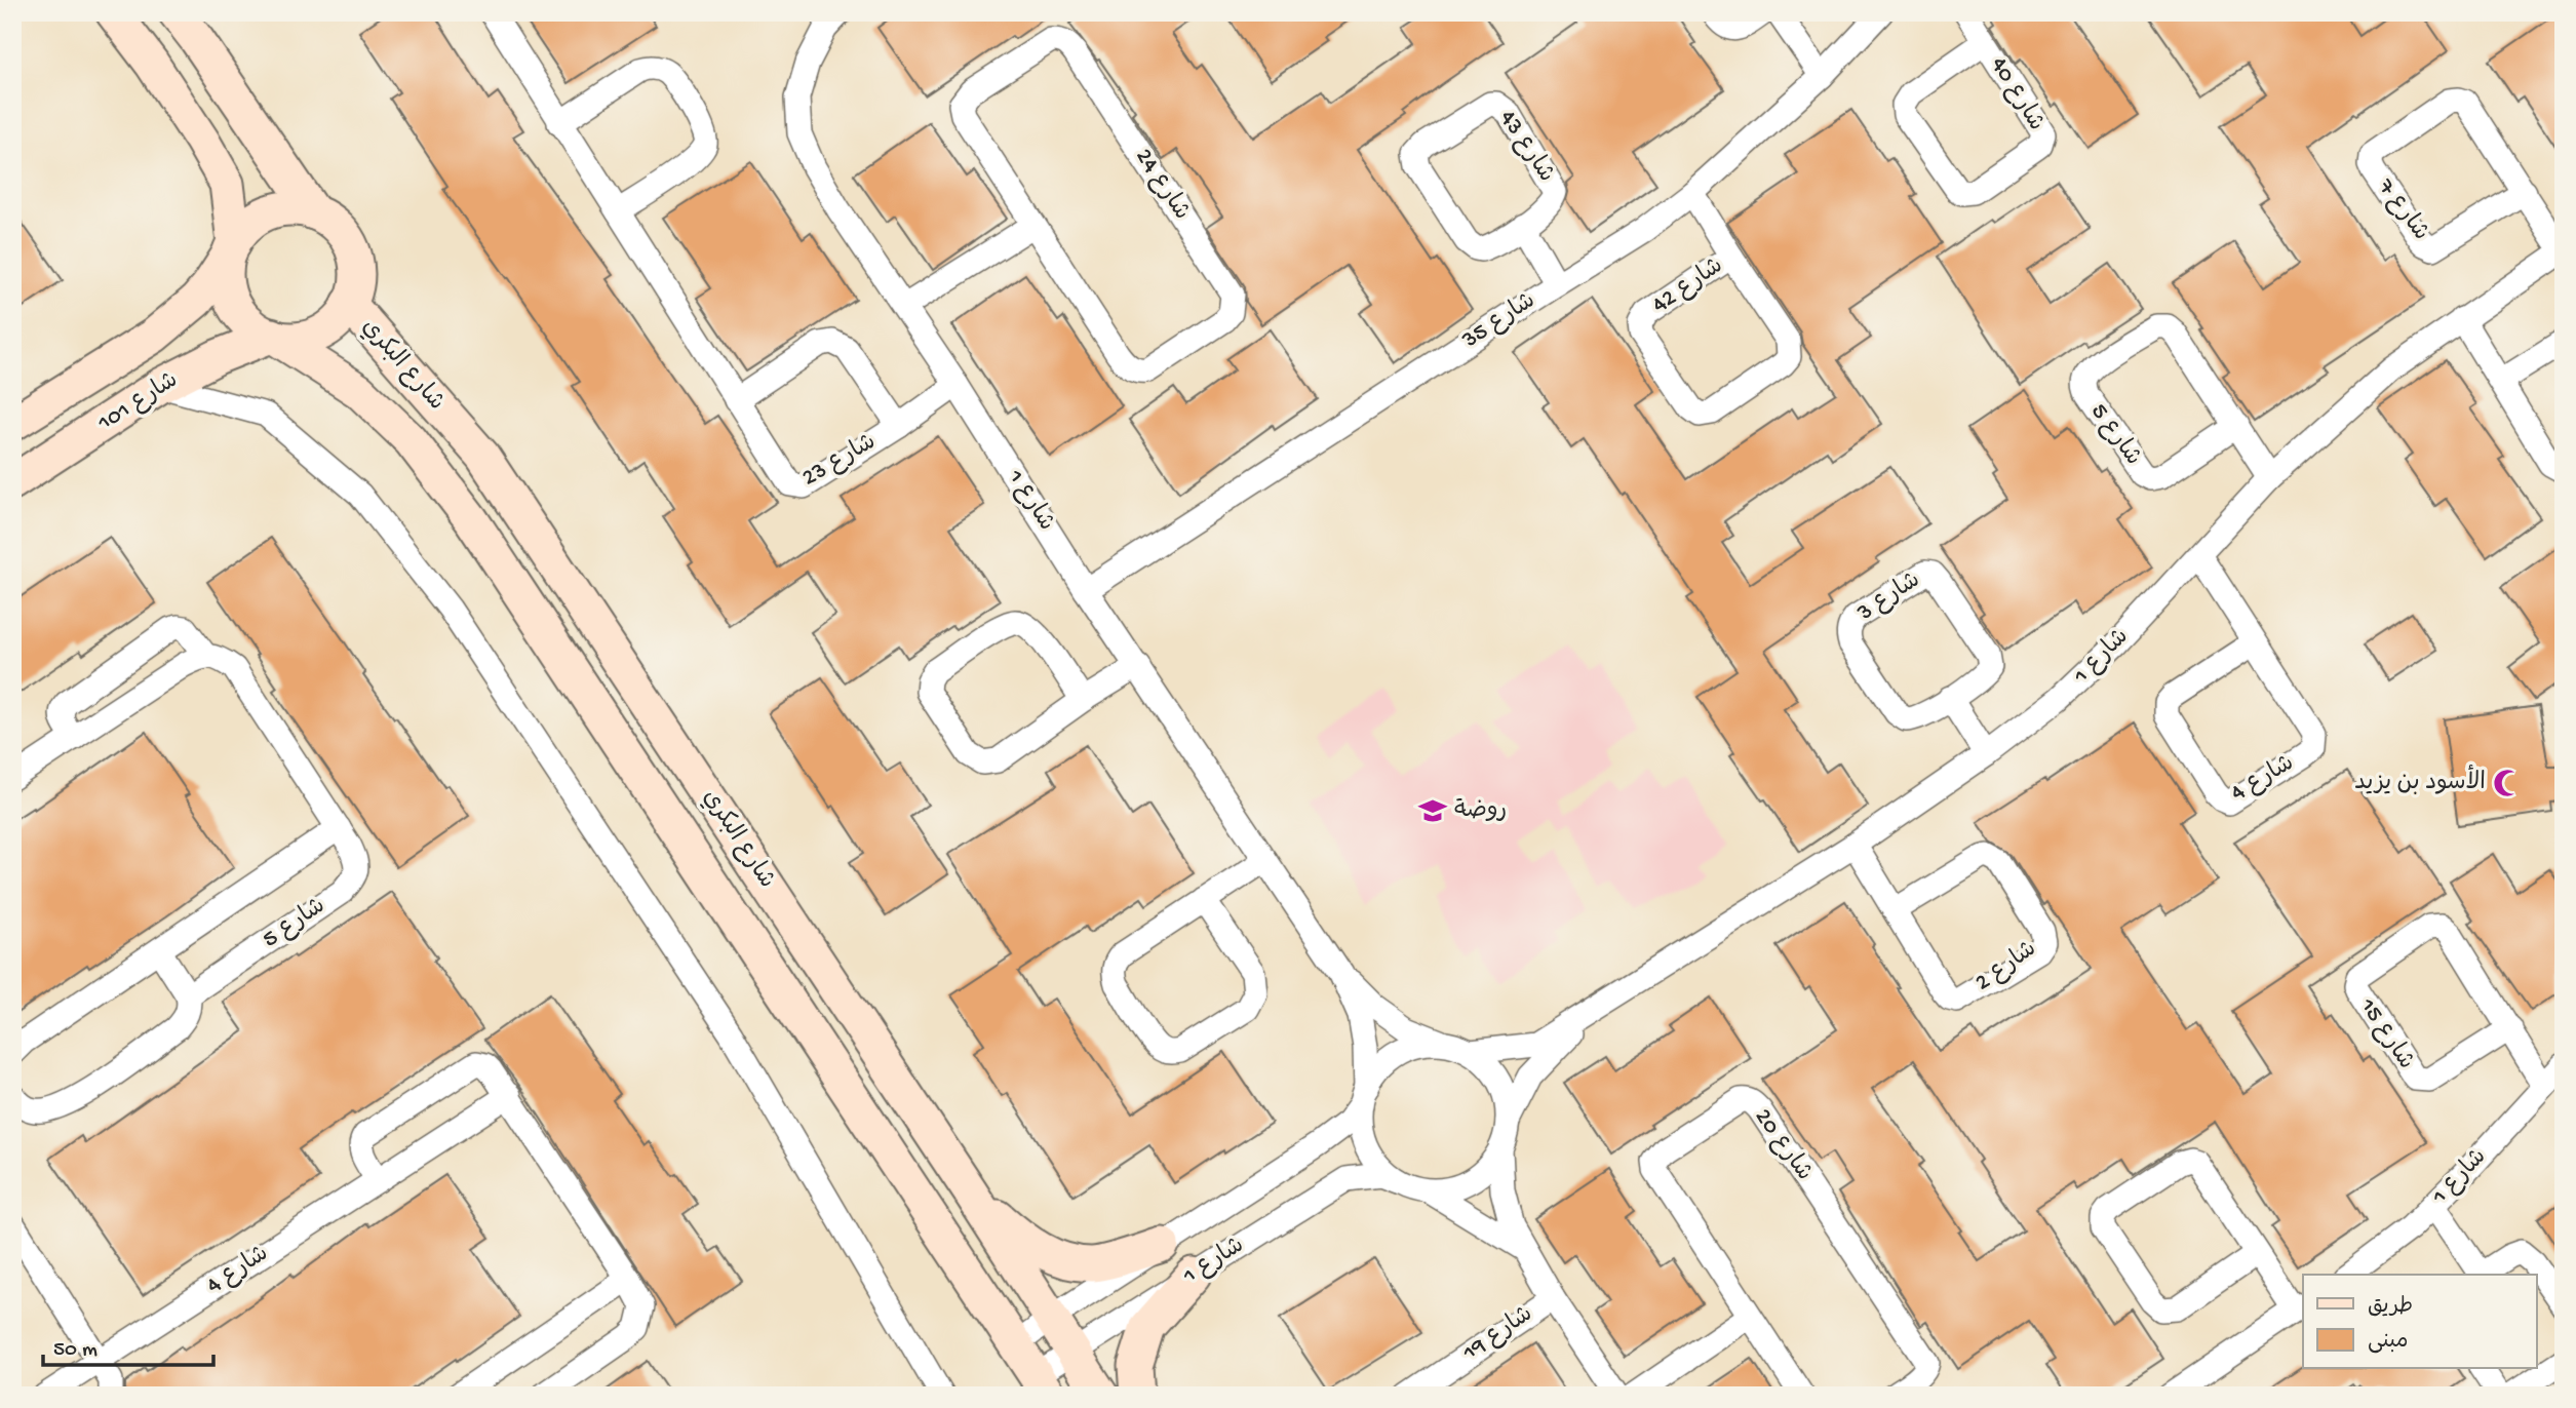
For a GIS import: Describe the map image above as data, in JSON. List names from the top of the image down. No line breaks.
{"streets":{"main road":["شارع البكري","شارع 101"],"street":["شارع 40","شارع 43","شارع 24","شارع 7","شارع 42","شارع 35","شارع 5","شارع 23","شارع 1","شارع 3","شارع 4","شارع 2","شارع 15","شارع 20","شارع 19"]},"crossings":[["شارع 7","شارع 1"],["شارع 42","شارع 35"],["شارع 35","شارع 1"],["شارع البكري","شارع 101"],["شارع البكري","شارع 1"],["شارع 5","شارع 1"],["شارع 23","شارع 1"],["شارع 1","شارع 4"],["شارع 1","شارع 2"],["شارع 1","شارع 15"]],"places":{"mosque":["الأسود بن يزيد"],"school or university":["روضة"]},"legend":["طريق","مبنى"],"scale_bar":"50 m"}
